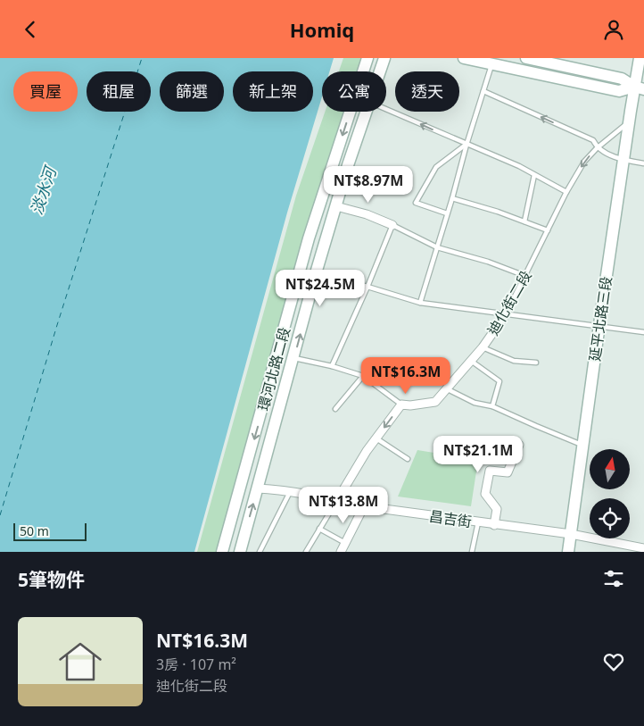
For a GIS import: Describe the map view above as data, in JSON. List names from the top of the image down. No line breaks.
{"streets":{"main road":["延平北路三段","環河北路二段"],"street":["迪化街二段","昌吉街"]},"crossings":[["迪化街二段","延平北路三段"],["延平北路三段","昌吉街"],["環河北路二段","昌吉街"]],"water":["淡水河"],"scale_bar":"50 m","north":"top","page":{"header":"Homiq","chip":["買屋","租屋","篩選","新上架","公寓","透天"],"price":["NT$8.97M","NT$24.5M","NT$16.3M","NT$21.1M","NT$13.8M"],"scale":"50 m","heading":"5筆物件","list":[{"name":"NT$16.3M","note":"3房 · 107 m² · 迪化街二段"}]}}
